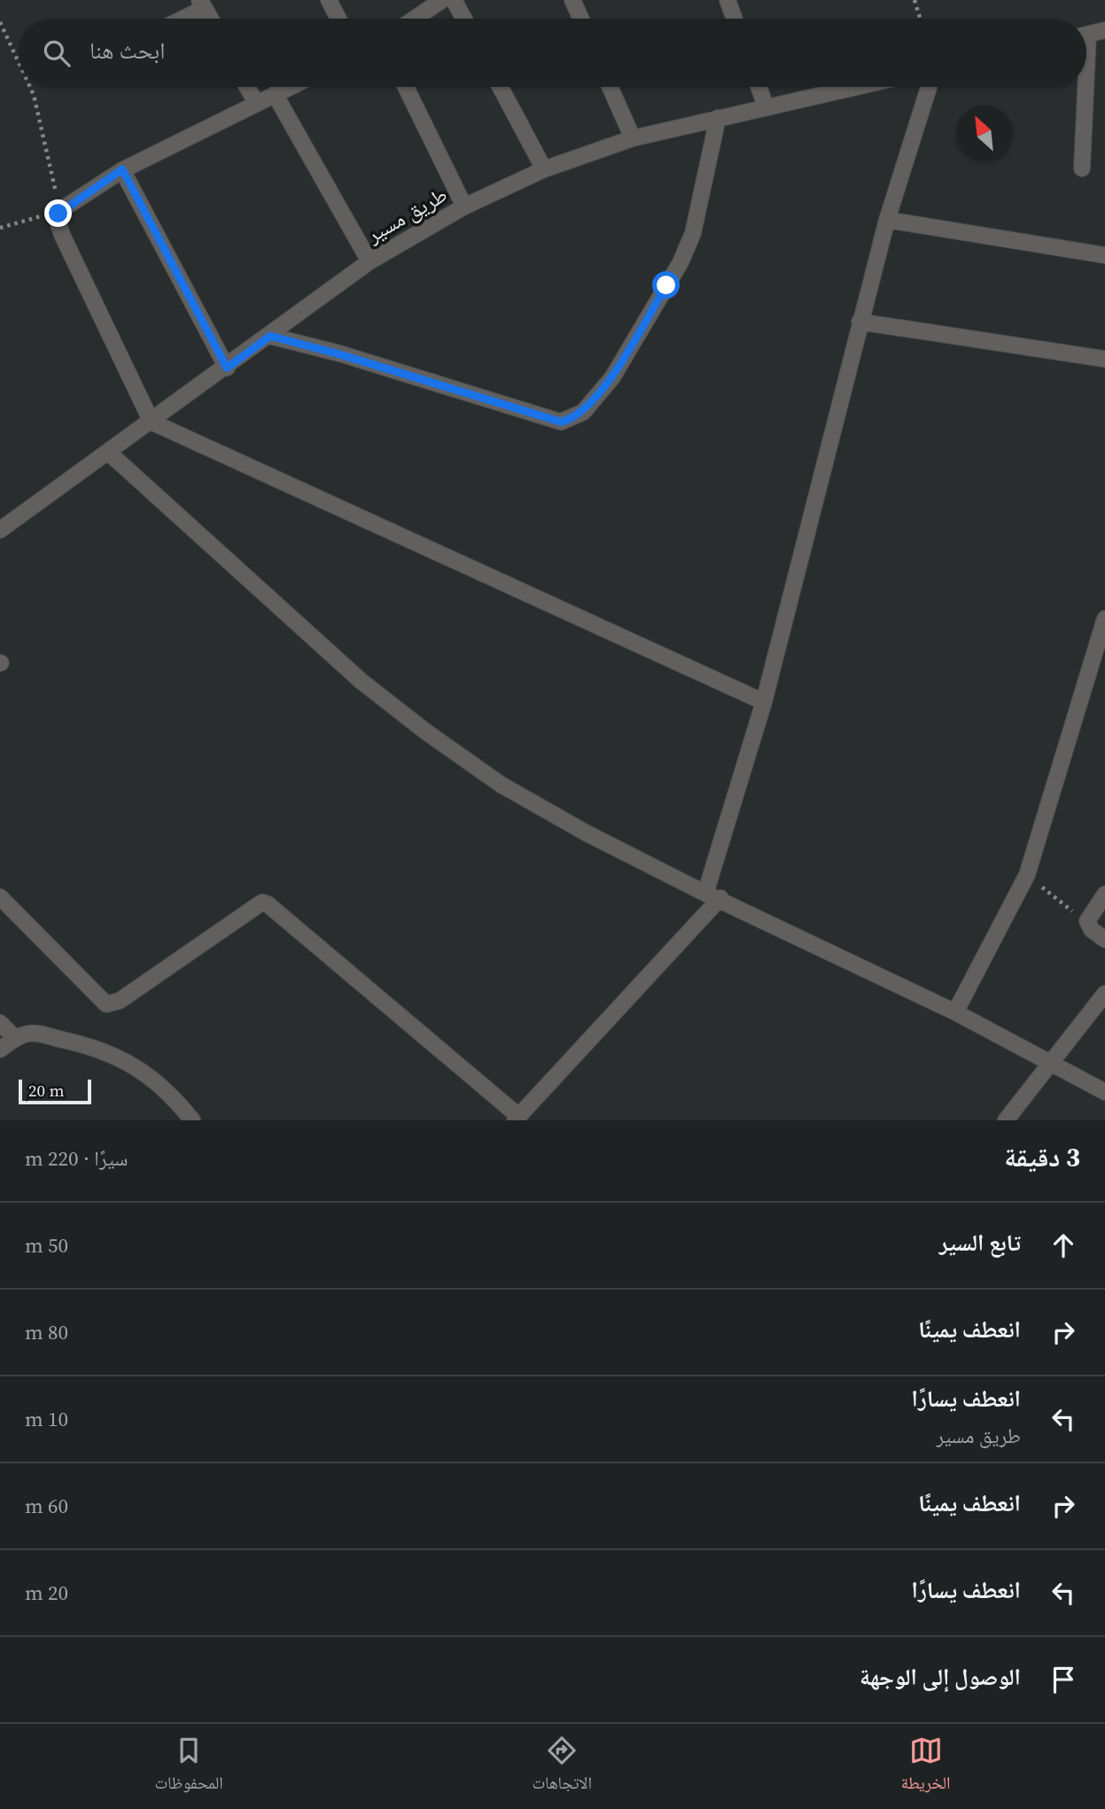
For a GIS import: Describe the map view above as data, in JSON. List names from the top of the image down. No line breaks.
{"streets":{"street":["طريق مسير"]},"scale_bar":"20 m","north":"top left","page":{"search":"ابحث هنا","scale":"20 m","heading":["3 دقيقة","سيرًا · 220 m"],"list":[["تابع السير","50 m"],["انعطف يمينًا","80 m"],["انعطف يسارًا","طريق مسير","10 m"],["انعطف يمينًا","60 m"],["انعطف يسارًا","20 m"],"الوصول إلى الوجهة"],"nav":["الخريطة","الاتجاهات","المحفوظات"]}}
